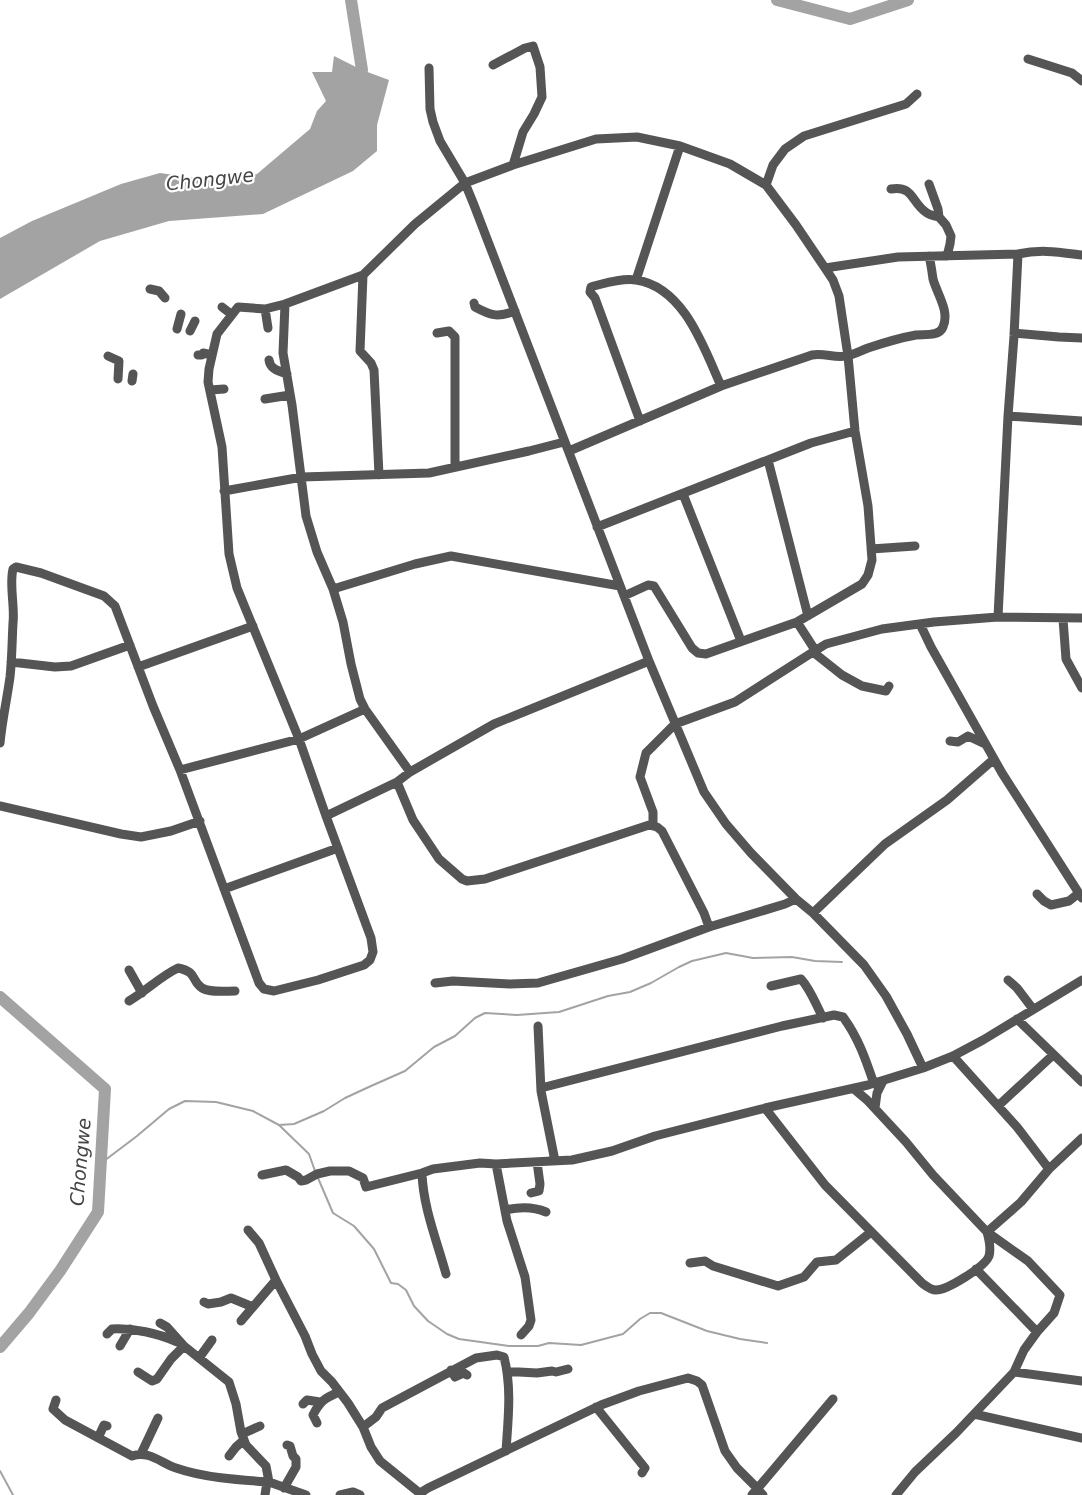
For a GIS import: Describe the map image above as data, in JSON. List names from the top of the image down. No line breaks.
{"water":["Chongwe"]}
